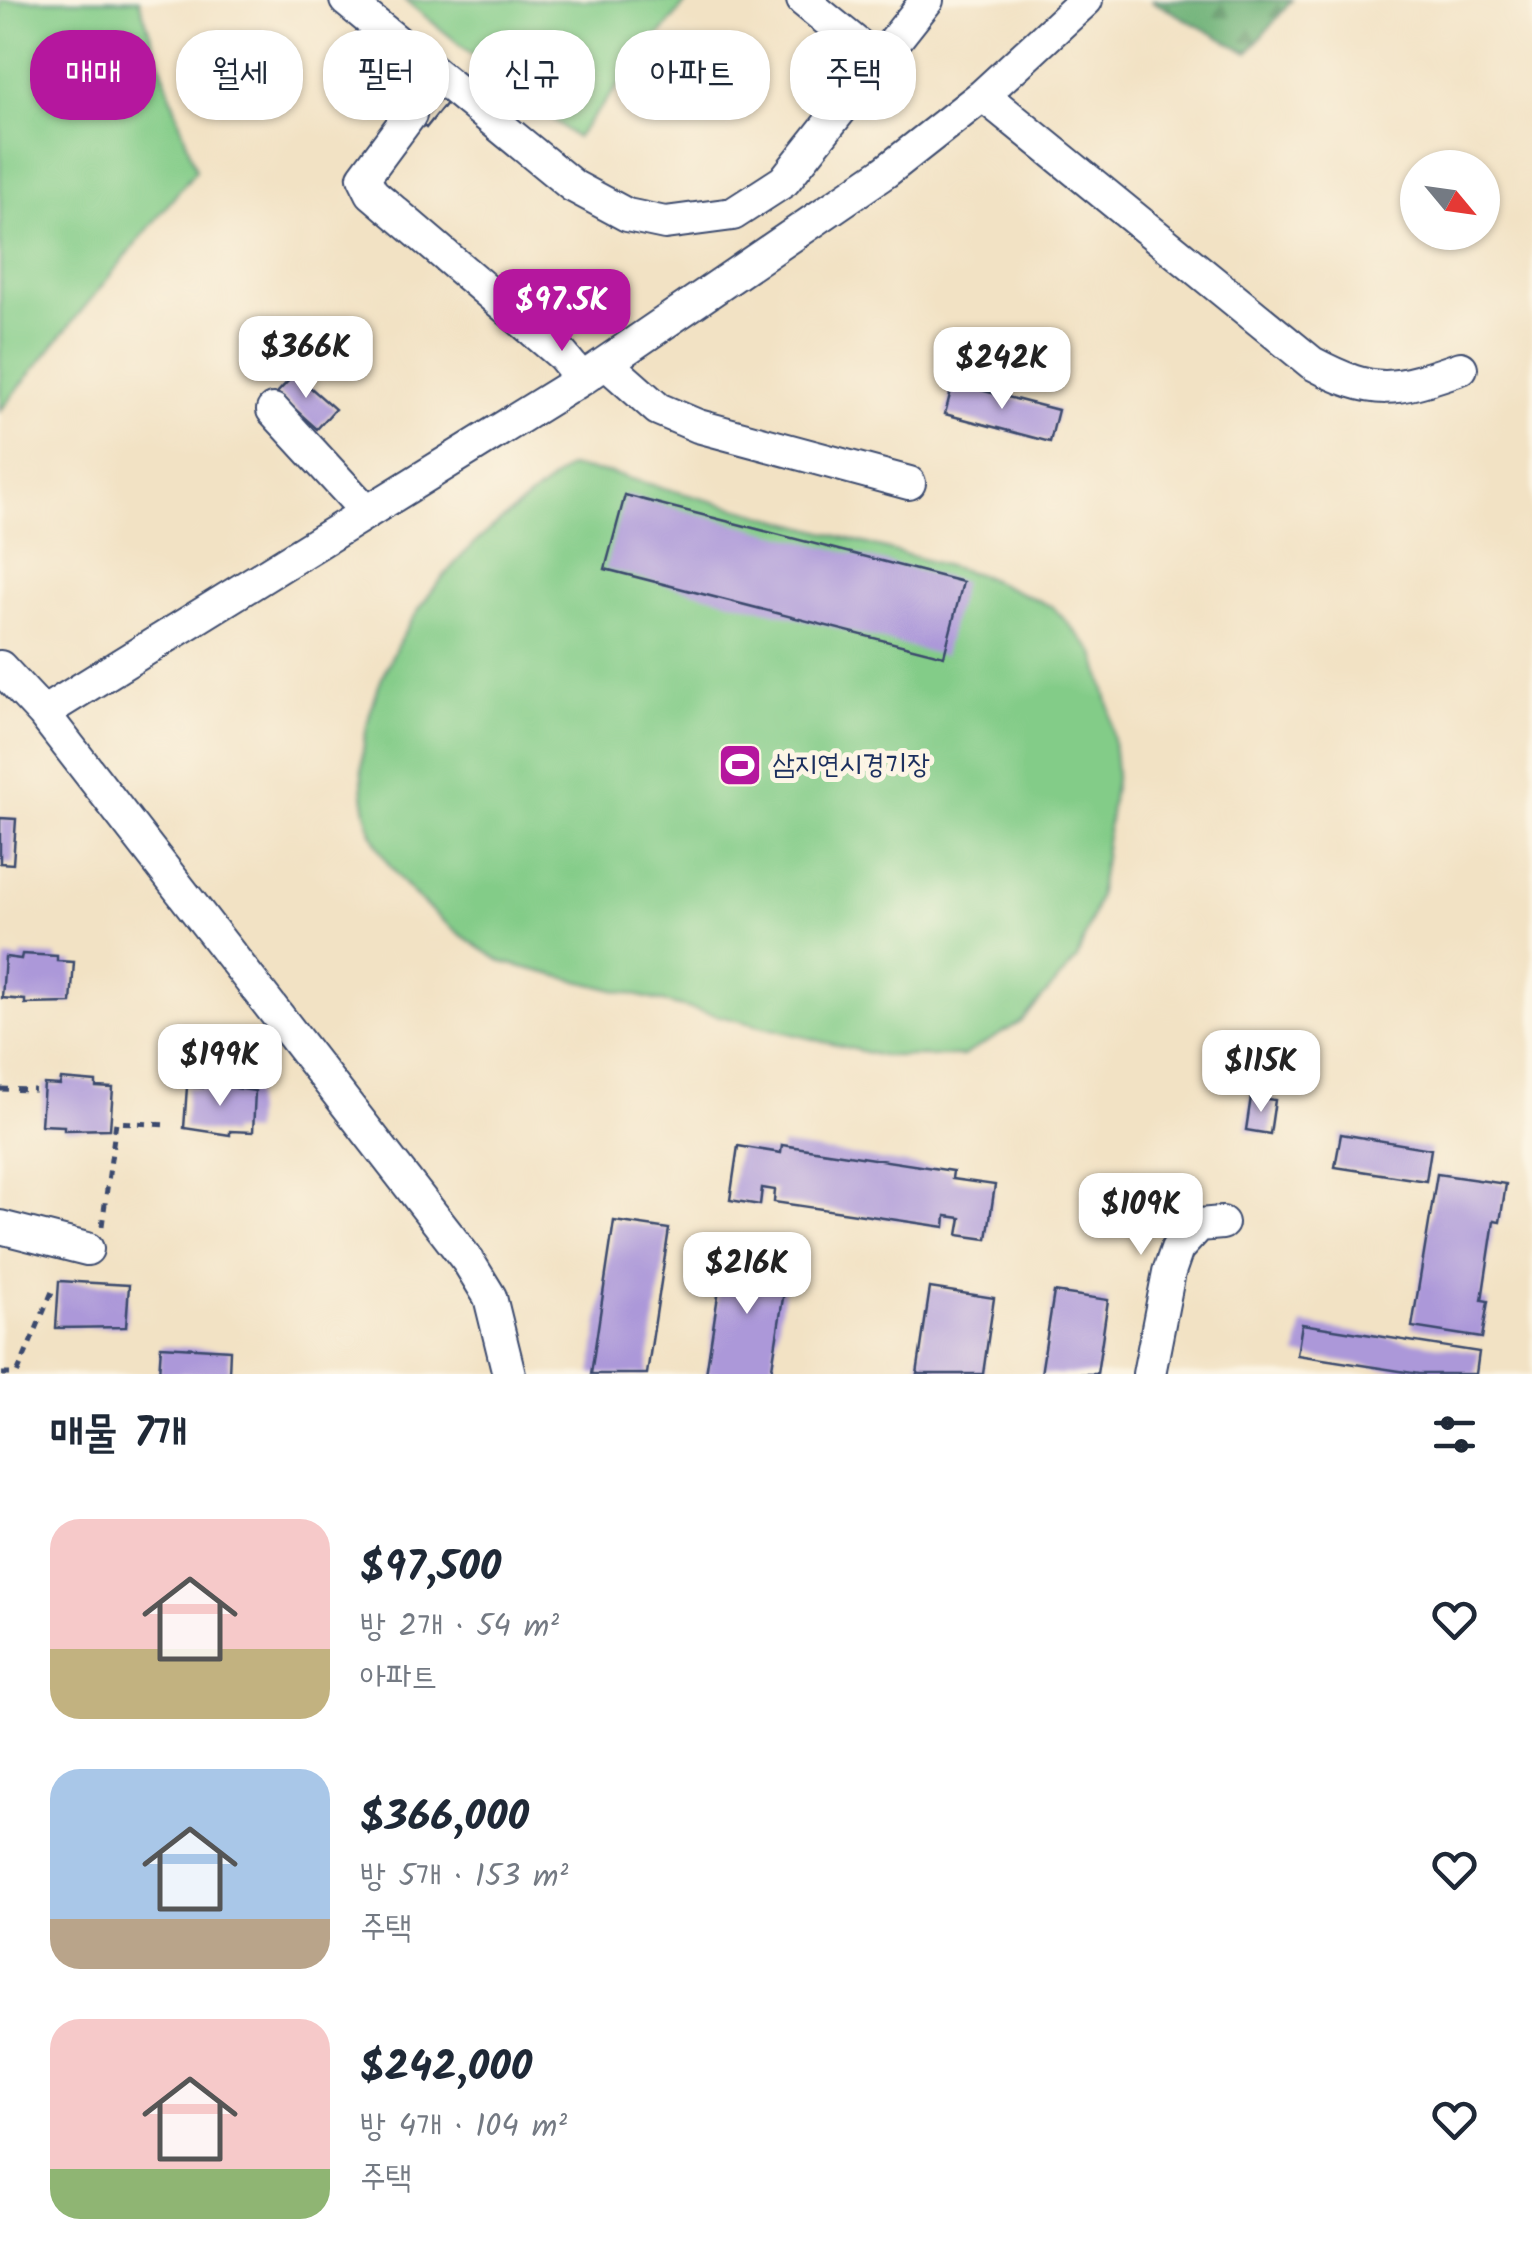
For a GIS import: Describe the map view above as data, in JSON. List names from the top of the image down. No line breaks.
{"places":{"sports":["삼지연시경기장"]},"north":"bottom right","page":{"chip":["매매","월세","필터","신규","아파트","주택"],"price":["$97.5K","$366K","$242K","$199K","$115K","$109K","$216K"],"heading":"매물 7개","list":[{"name":"$97,500","note":"방 2개 · 54 m² · 아파트"},{"name":"$366,000","note":"방 5개 · 153 m² · 주택"},{"name":"$242,000","note":"방 4개 · 104 m² · 주택"}]}}
